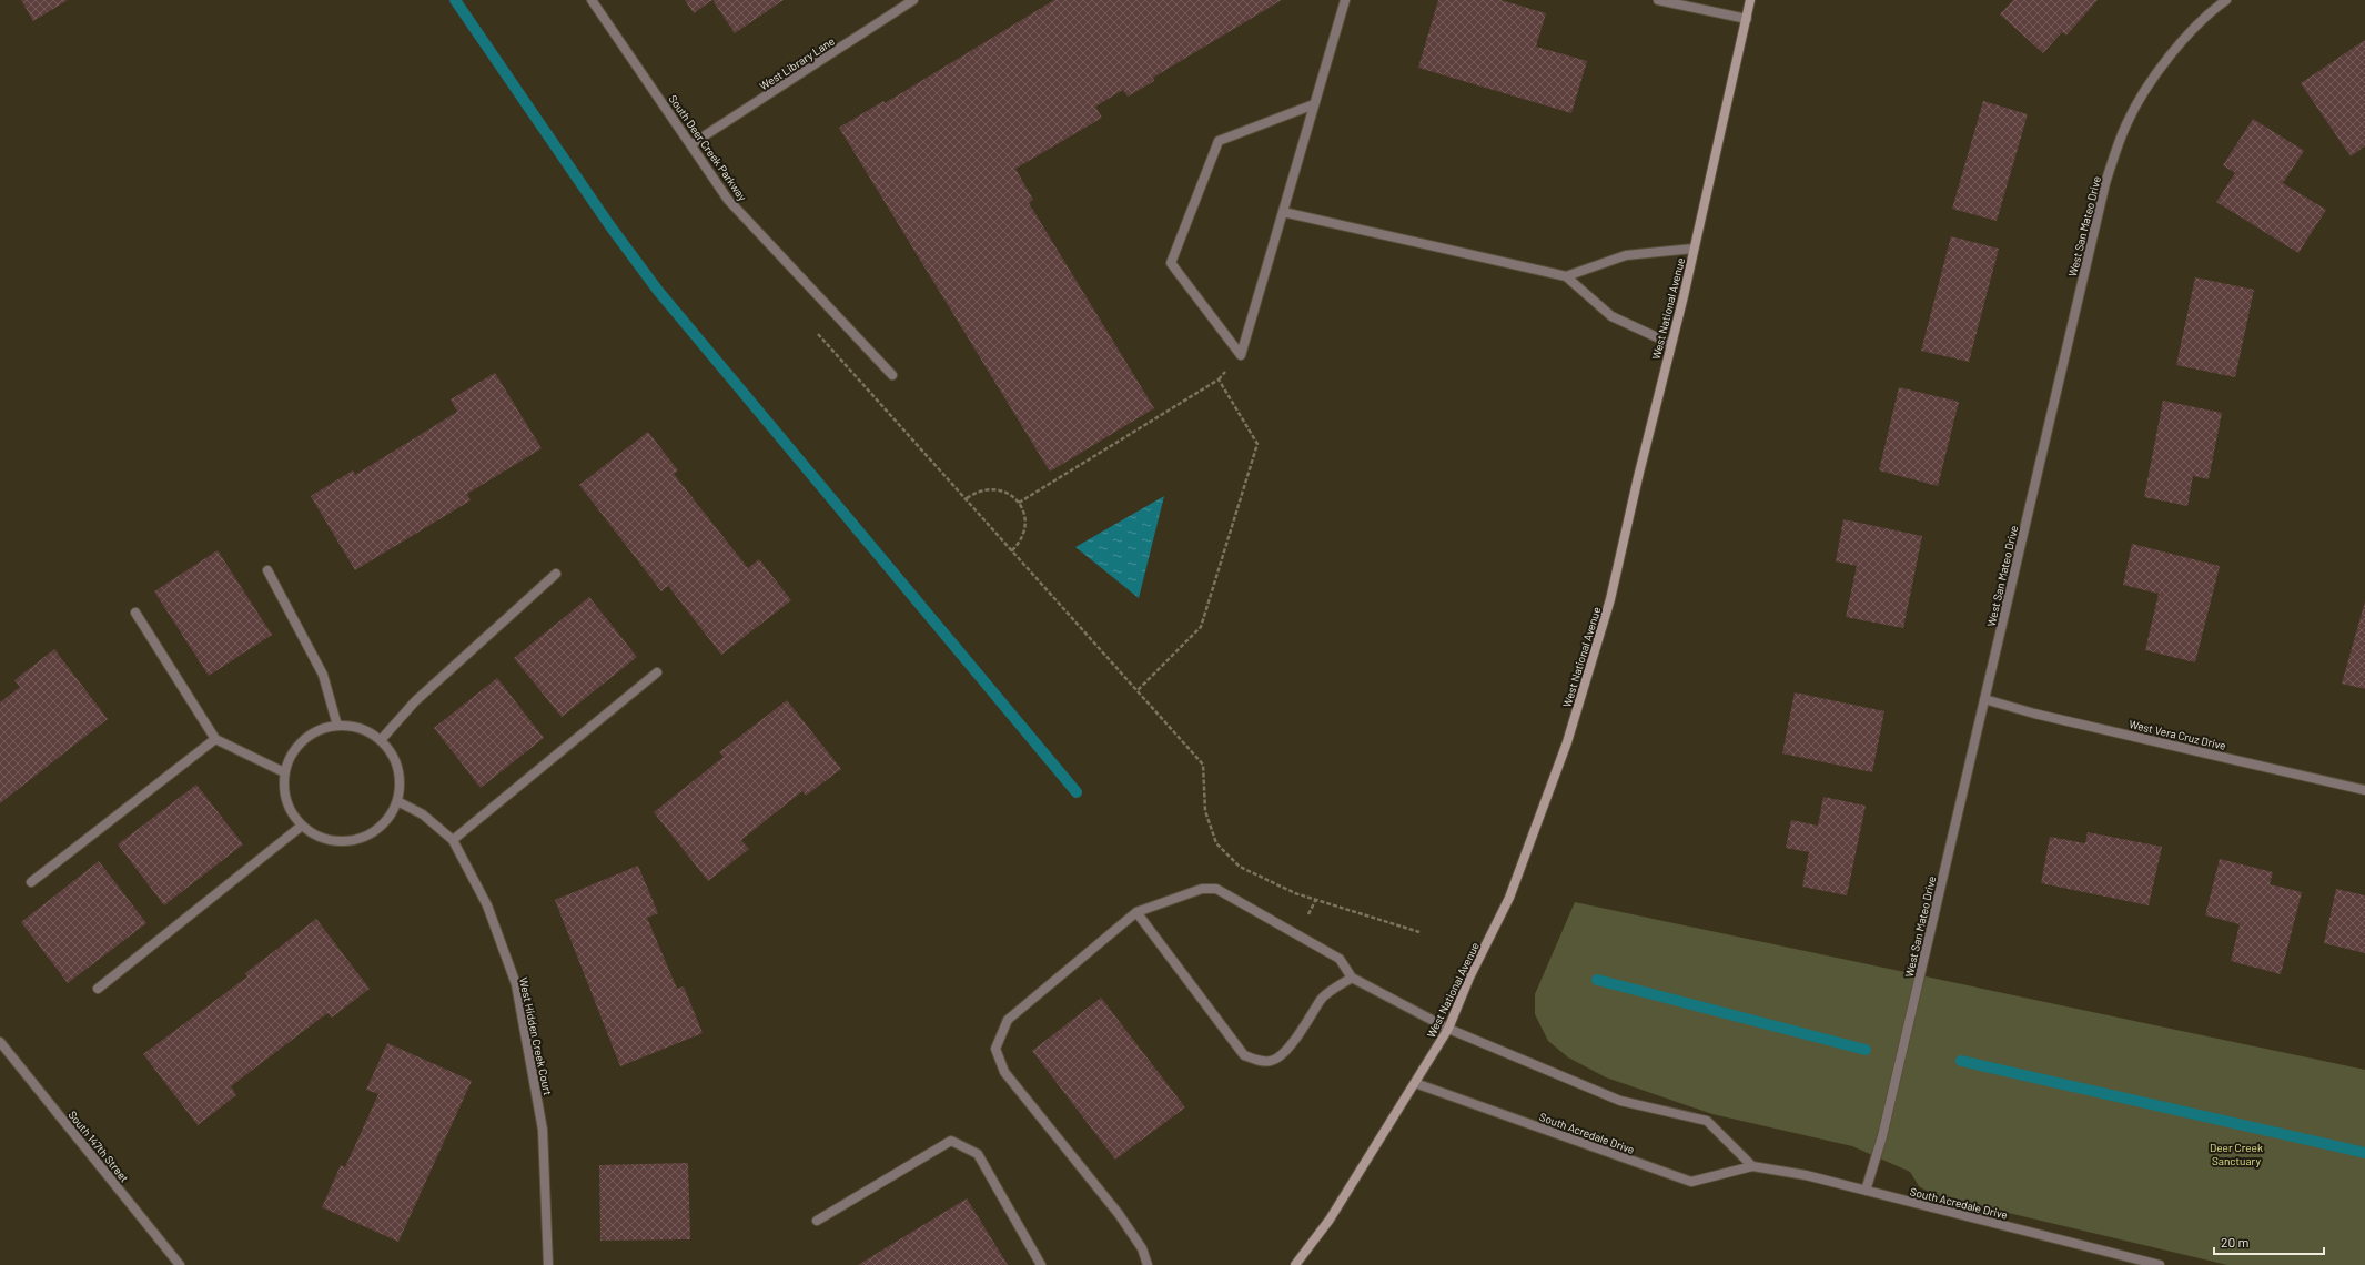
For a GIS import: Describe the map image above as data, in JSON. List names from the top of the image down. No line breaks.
{"streets":{"main road":["West National Avenue"],"street":["West Library Lane","South Deer Creek Parkway","West San Mateo Drive","West Vera Cruz Drive","West Hidden Creek Court","South Acredale Drive","South 147th Street"]},"crossings":[["West Library Lane","South Deer Creek Parkway"],["West San Mateo Drive","West Vera Cruz Drive"],["West San Mateo Drive","South Acredale Drive"],["West National Avenue","South Acredale Drive"]],"parks":["Deer Creek Sanctuary"],"scale_bar":"20 m"}
